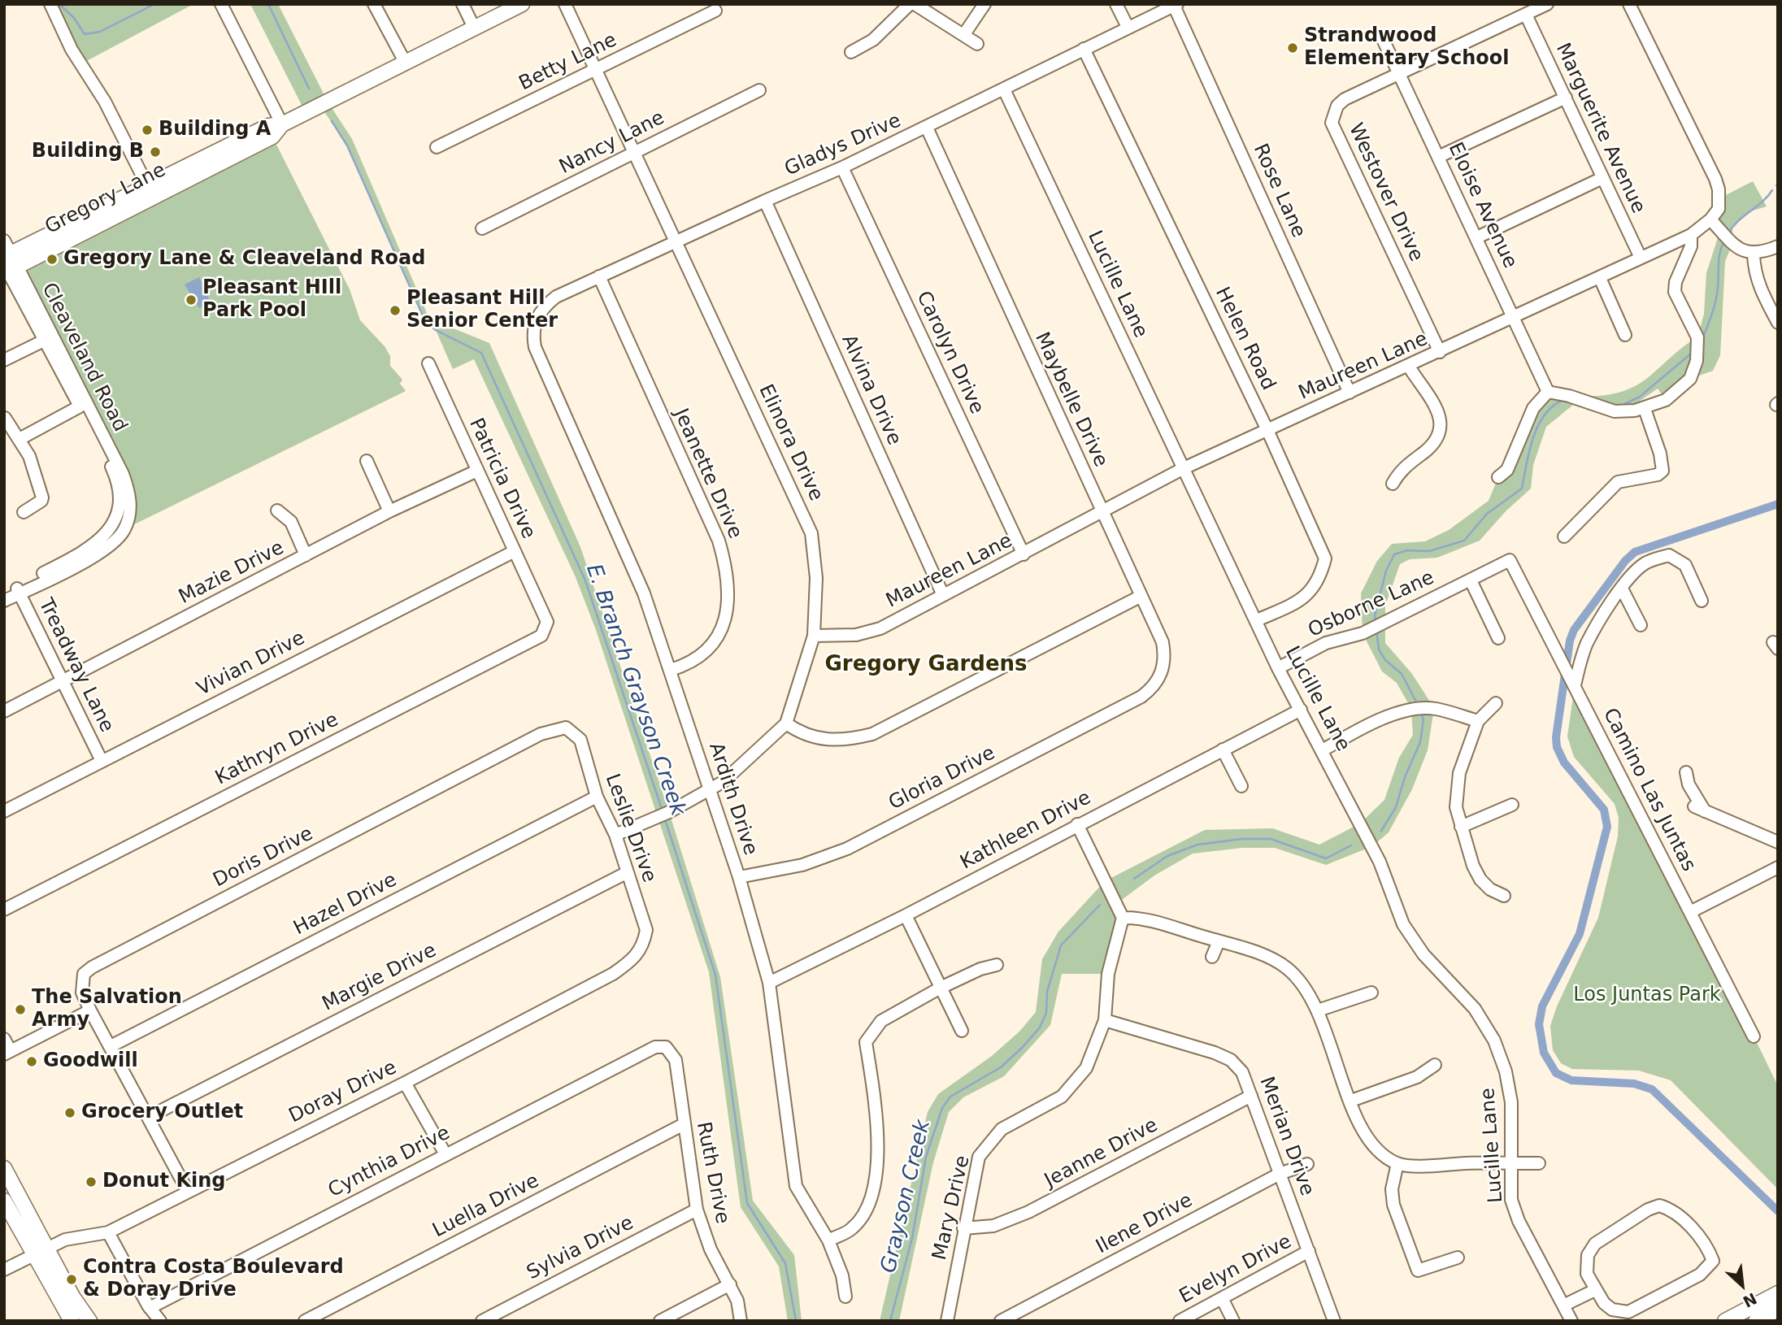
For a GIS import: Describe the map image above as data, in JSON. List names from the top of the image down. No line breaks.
{"streets":{"main road":["Gregory Lane"],"street":["Betty Lane","Marguerite Avenue","Nancy Lane","Gladys Drive","Rose Lane","Westover Drive","Eloise Avenue","Lucille Lane","Helen Road","Carolyn Drive","Cleaveland Road","Maureen Lane","Alvina Drive","Maybelle Drive","Elinora Drive","Jeanette Drive","Patricia Drive","Mazie Drive","Osborne Lane","Vivian Drive","Treadway Lane","Kathryn Drive","Gloria Drive","Camino Las Juntas","Ardith Drive","Leslie Drive","Kathleen Drive","Doris Drive","Hazel Drive","Margie Drive","Doray Drive","Merian Drive","Jeanne Drive","Cynthia Drive","Ruth Drive","Luella Drive","Mary Drive","Ilene Drive","Sylvia Drive","Evelyn Drive"]},"crossings":[["Betty Lane","Elinora Drive"],["Marguerite Avenue","Westover Drive"],["Marguerite Avenue","Maureen Lane"],["Nancy Lane","Elinora Drive"],["Gladys Drive","Rose Lane"],["Gladys Drive","Lucille Lane"],["Gladys Drive","Helen Road"],["Gladys Drive","Carolyn Drive"],["Gladys Drive","Alvina Drive"],["Gladys Drive","Maybelle Drive"],["Gladys Drive","Elinora Drive"],["Gladys Drive","Jeanette Drive"],["Gladys Drive","Ardith Drive"],["Rose Lane","Maureen Lane"],["Westover Drive","Eloise Avenue"],["Westover Drive","Maureen Lane"],["Gregory Lane","Cleaveland Road"],["Eloise Avenue","Maureen Lane"],["Lucille Lane","Helen Road"],["Lucille Lane","Maureen Lane"],["Lucille Lane","Osborne Lane"],["Lucille Lane","Kathleen Drive"],["Helen Road","Maureen Lane"],["Carolyn Drive","Maureen Lane"],["Maureen Lane","Alvina Drive"],["Maureen Lane","Maybelle Drive"],["Maureen Lane","Elinora Drive"],["Maybelle Drive","Gloria Drive"],["Elinora Drive","Ardith Drive"],["Elinora Drive","Leslie Drive"],["Jeanette Drive","Ardith Drive"],["Patricia Drive","Mazie Drive"],["Patricia Drive","Vivian Drive"],["Patricia Drive","Kathryn Drive"],["Mazie Drive","Treadway Lane"],["Osborne Lane","Camino Las Juntas"],["Vivian Drive","Treadway Lane"],["Gloria Drive","Ardith Drive"],["Ardith Drive","Kathleen Drive"],["Leslie Drive","Doris Drive"],["Leslie Drive","Hazel Drive"],["Leslie Drive","Margie Drive"],["Leslie Drive","Doray Drive"],["Merian Drive","Jeanne Drive"],["Merian Drive","Mary Drive"],["Merian Drive","Ilene Drive"],["Merian Drive","Evelyn Drive"],["Jeanne Drive","Mary Drive"],["Cynthia Drive","Ruth Drive"],["Ruth Drive","Luella Drive"],["Ruth Drive","Sylvia Drive"]],"districts":["Gregory Gardens"],"water":["E. Branch Grayson Creek","Grayson Creek"],"parks":["Los Juntas Park"],"places":["Strandwood Elementary School","Building A","Building B","Gregory Lane & Cleaveland Road","Pleasant HIll Park Pool","Pleasant Hill Senior Center","The Salvation Army","Goodwill","Grocery Outlet","Donut King","Contra Costa Boulevard & Doray Drive"],"north":"bottom right"}
